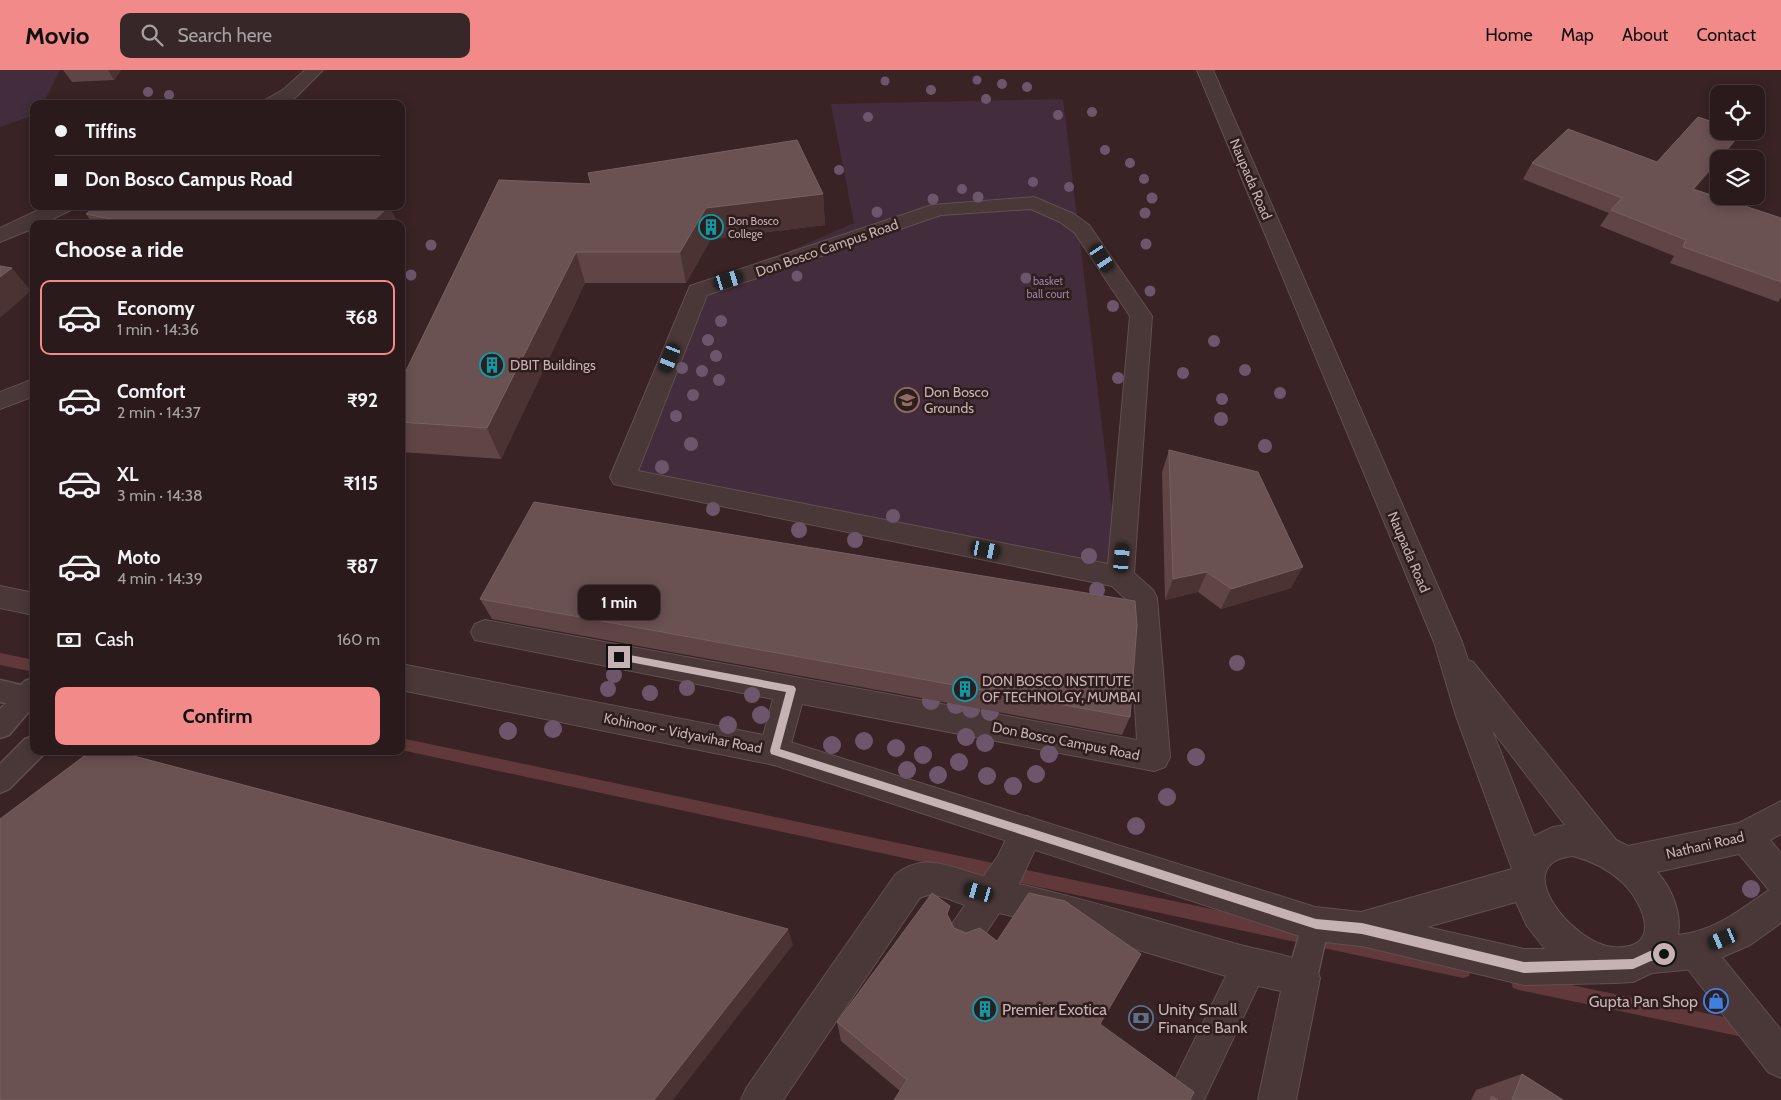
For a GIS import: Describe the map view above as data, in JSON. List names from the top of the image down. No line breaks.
{"streets":{"street":["Naupada Road","Don Bosco Campus Road","Kohinoor - Vidyavihar Road","Nathani Road"]},"crossings":[["Naupada Road","Nathani Road"]],"parks":["basket ball court"],"places":{"building":["Don Bosco College","DBIT Buildings","DON BOSCO INSTITUTE OF TECHNOLGY, MUMBAI","Premier Exotica"],"school or university":["Don Bosco Grounds"],"shop":["Gupta Pan Shop"],"bank":["Unity Small Finance Bank"]},"page":{"header":"Movio","search":"Search here","nav":["Home","Map","About","Contact"],"banner":["Tiffins","Don Bosco Campus Road"],"heading":"Choose a ride","list":[{"name":"Economy","note":"1 min · 14:36","value":"₹68"},{"name":"Comfort","note":"2 min · 14:37","value":"₹92"},{"name":"XL","note":"3 min · 14:38","value":"₹115"},{"name":"Moto","note":"4 min · 14:39","value":"₹87"}],"bubble":"1 min","pay":["Cash","160 m"],"buttons":"Confirm"}}
